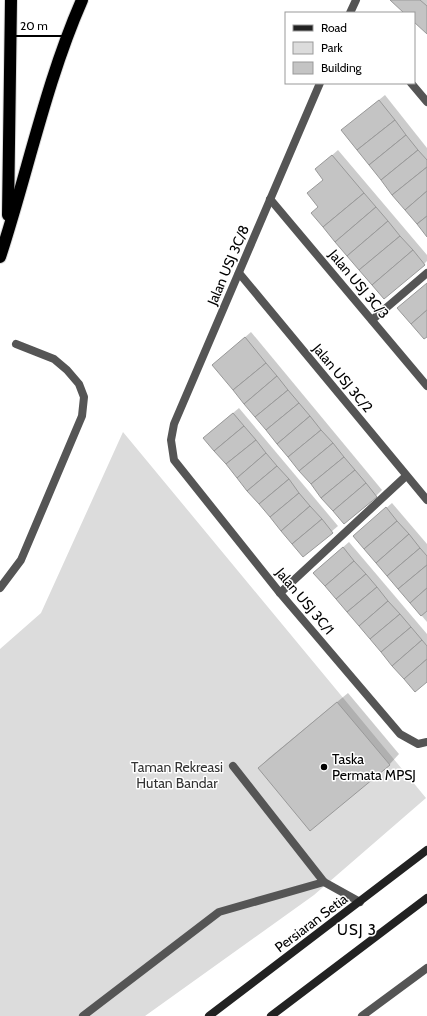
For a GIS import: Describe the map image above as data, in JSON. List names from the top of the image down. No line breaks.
{"streets":{"main road":["Persiaran Setia"],"street":["Jalan USJ 3C/8","Jalan USJ 3C/3","Jalan USJ 3C/2","Jalan USJ 3C/1"]},"crossings":[["Jalan USJ 3C/8","Jalan USJ 3C/3"],["Jalan USJ 3C/8","Jalan USJ 3C/2"],["Jalan USJ 3C/8","Jalan USJ 3C/1"]],"districts":["USJ 3"],"parks":["Taman Rekreasi Hutan Bandar"],"places":["Taska Permata MPSJ"],"legend":["Road","Park","Building"],"scale_bar":"20 m"}
